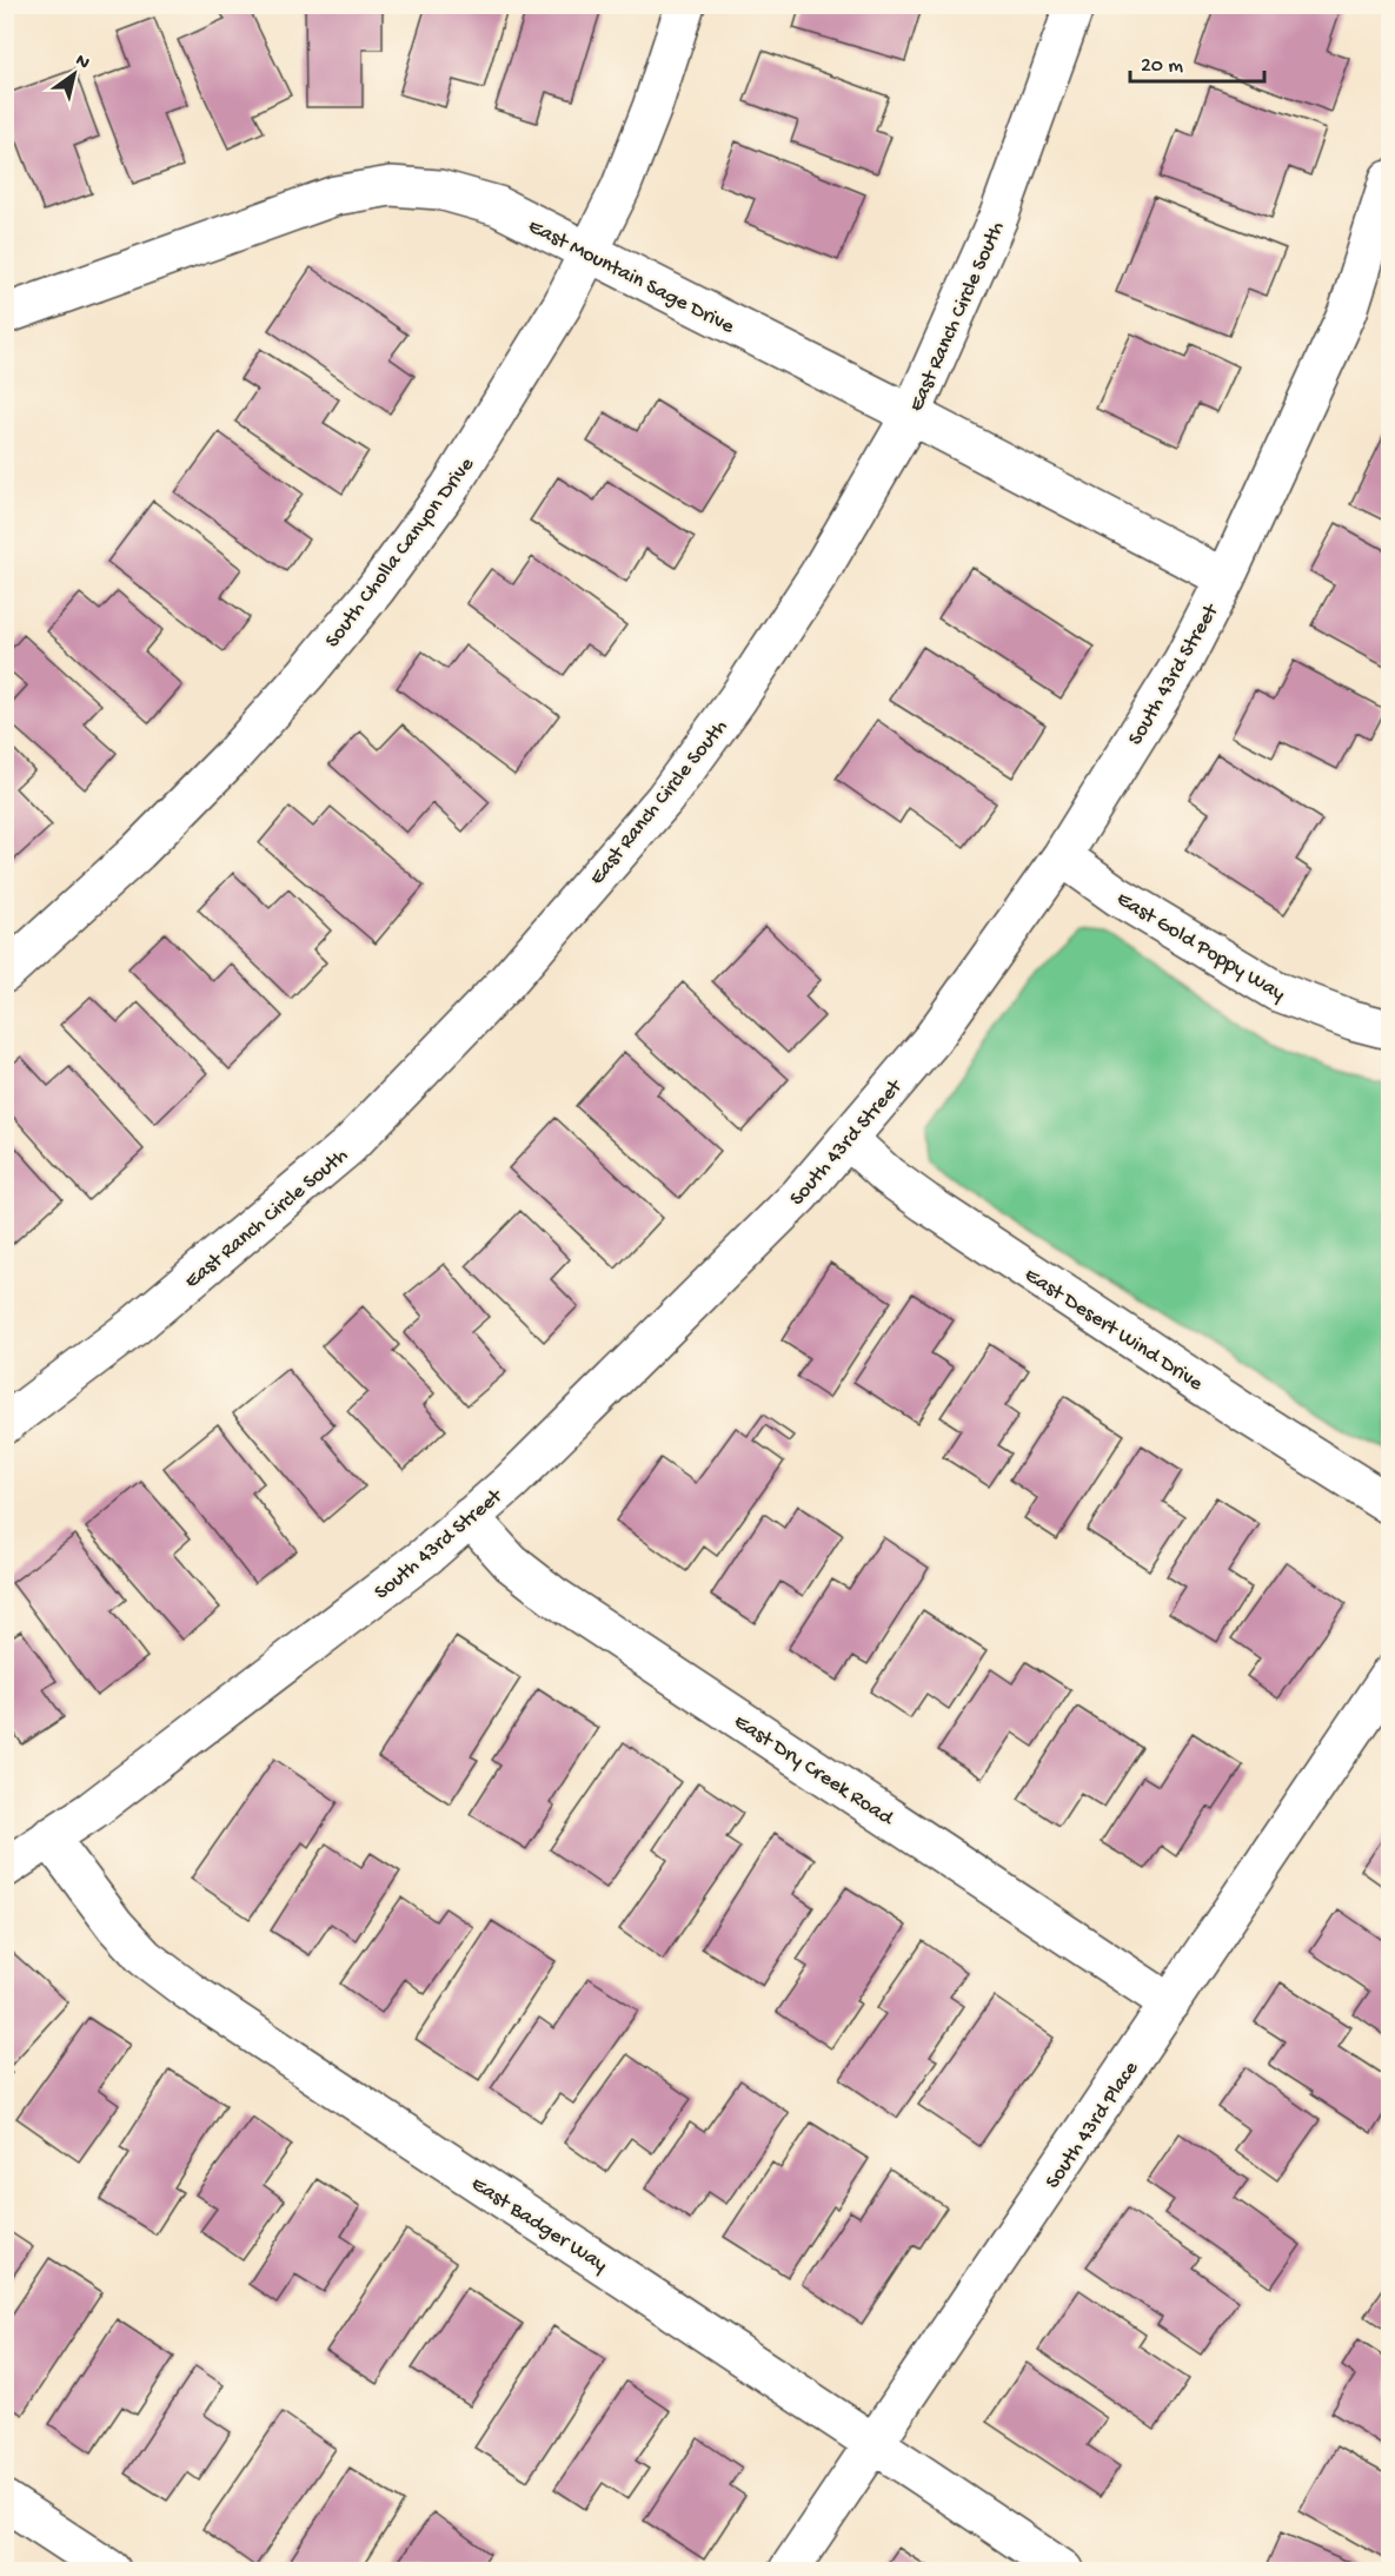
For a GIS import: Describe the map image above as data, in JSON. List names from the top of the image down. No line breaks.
{"streets":{"street":["East Mountain Sage Drive","East Ranch Circle South","South Cholla Canyon Drive","South 43rd Street","East Gold Poppy Way","East Desert Wind Drive","East Dry Creek Road","South 43rd Place","East Badger Way"]},"crossings":[["East Mountain Sage Drive","East Ranch Circle South"],["East Mountain Sage Drive","South Cholla Canyon Drive"],["East Mountain Sage Drive","South 43rd Street"],["South 43rd Street","East Gold Poppy Way"],["South 43rd Street","East Desert Wind Drive"],["South 43rd Street","East Dry Creek Road"],["South 43rd Street","East Badger Way"],["East Dry Creek Road","South 43rd Place"],["South 43rd Place","East Badger Way"]],"scale_bar":"20 m","north":"top right"}
